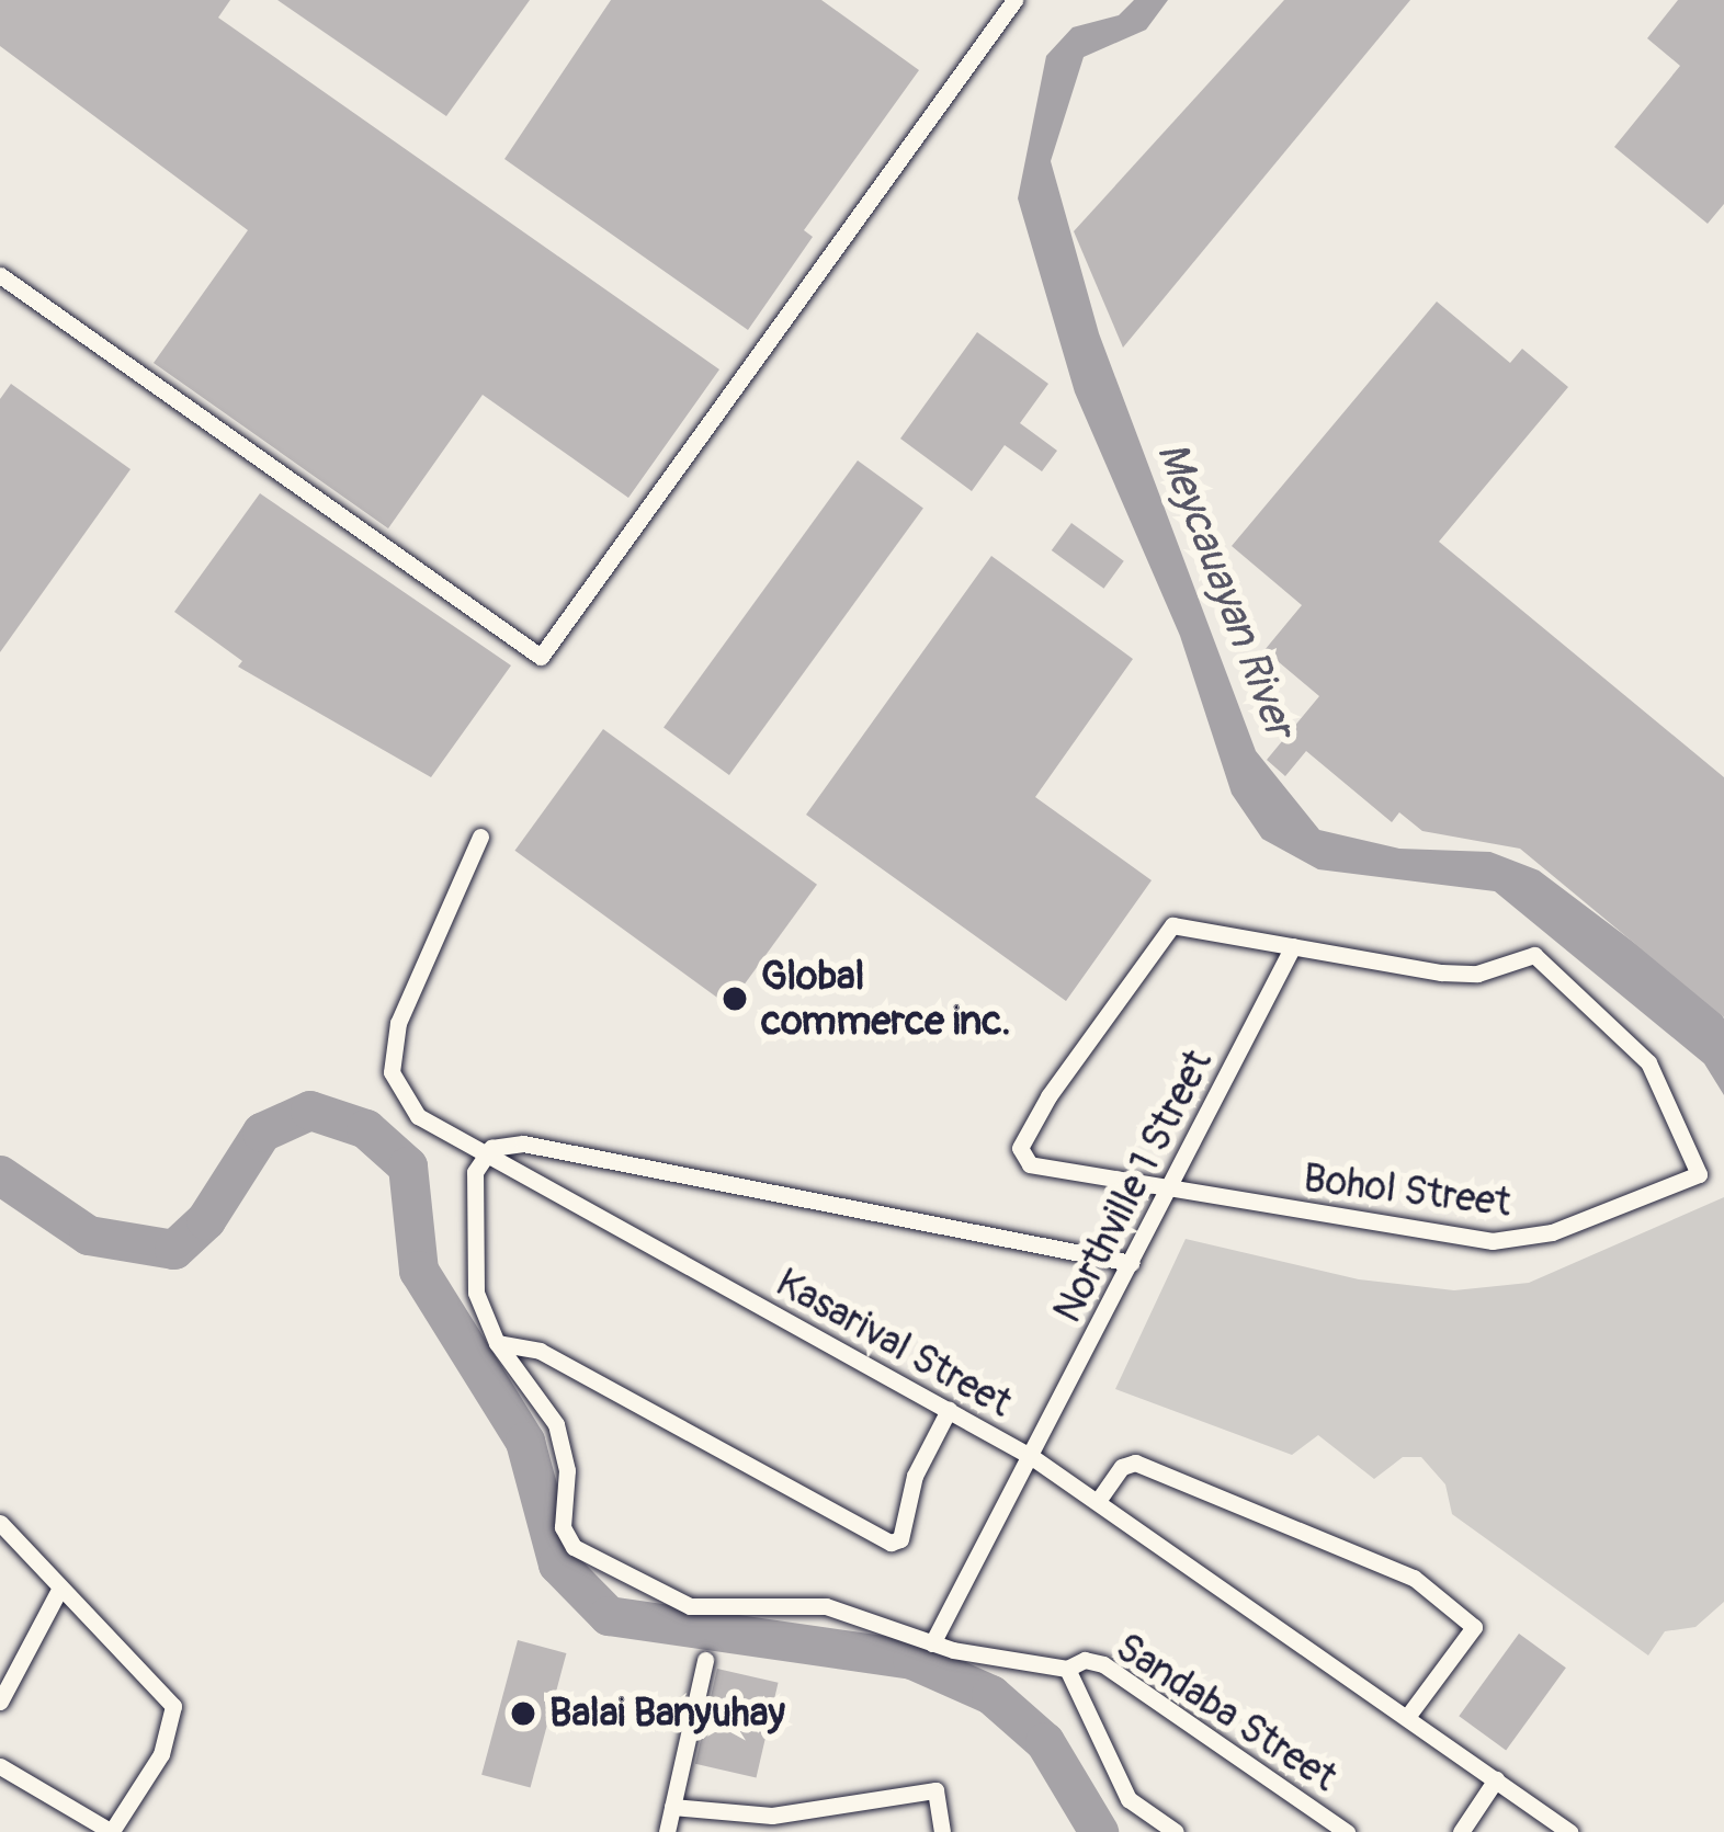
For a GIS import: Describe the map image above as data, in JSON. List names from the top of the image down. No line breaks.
{"streets":{"street":["Northville 1 Street","Bohol Street","Kasarival Street","Sandaba Street"]},"crossings":[["Northville 1 Street","Bohol Street"],["Northville 1 Street","Kasarival Street"],["Northville 1 Street","Sandaba Street"],["Kasarival Street","Sandaba Street"]],"water":["Meycauayan River"],"places":["Global commerce inc.","Balai Banyuhay"]}
